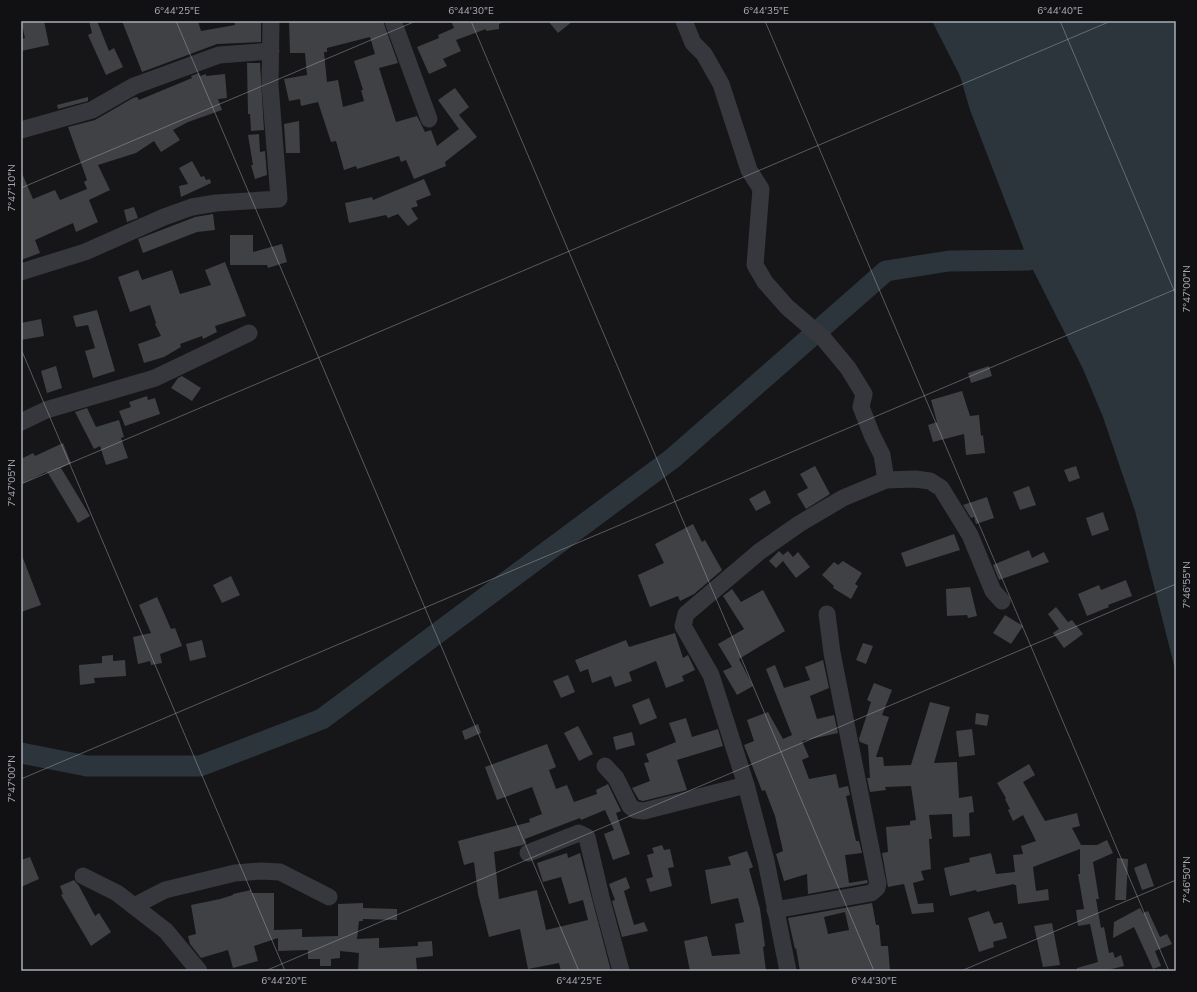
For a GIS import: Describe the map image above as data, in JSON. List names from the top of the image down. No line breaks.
{"coordinates":["6°44'25\"E","6°44'30\"E","6°44'35\"E","6°44'40\"E","7°47'10\"N","7°47'00\"N","7°47'05\"N","7°46'55\"N","7°46'50\"N","6°44'20\"E"]}
